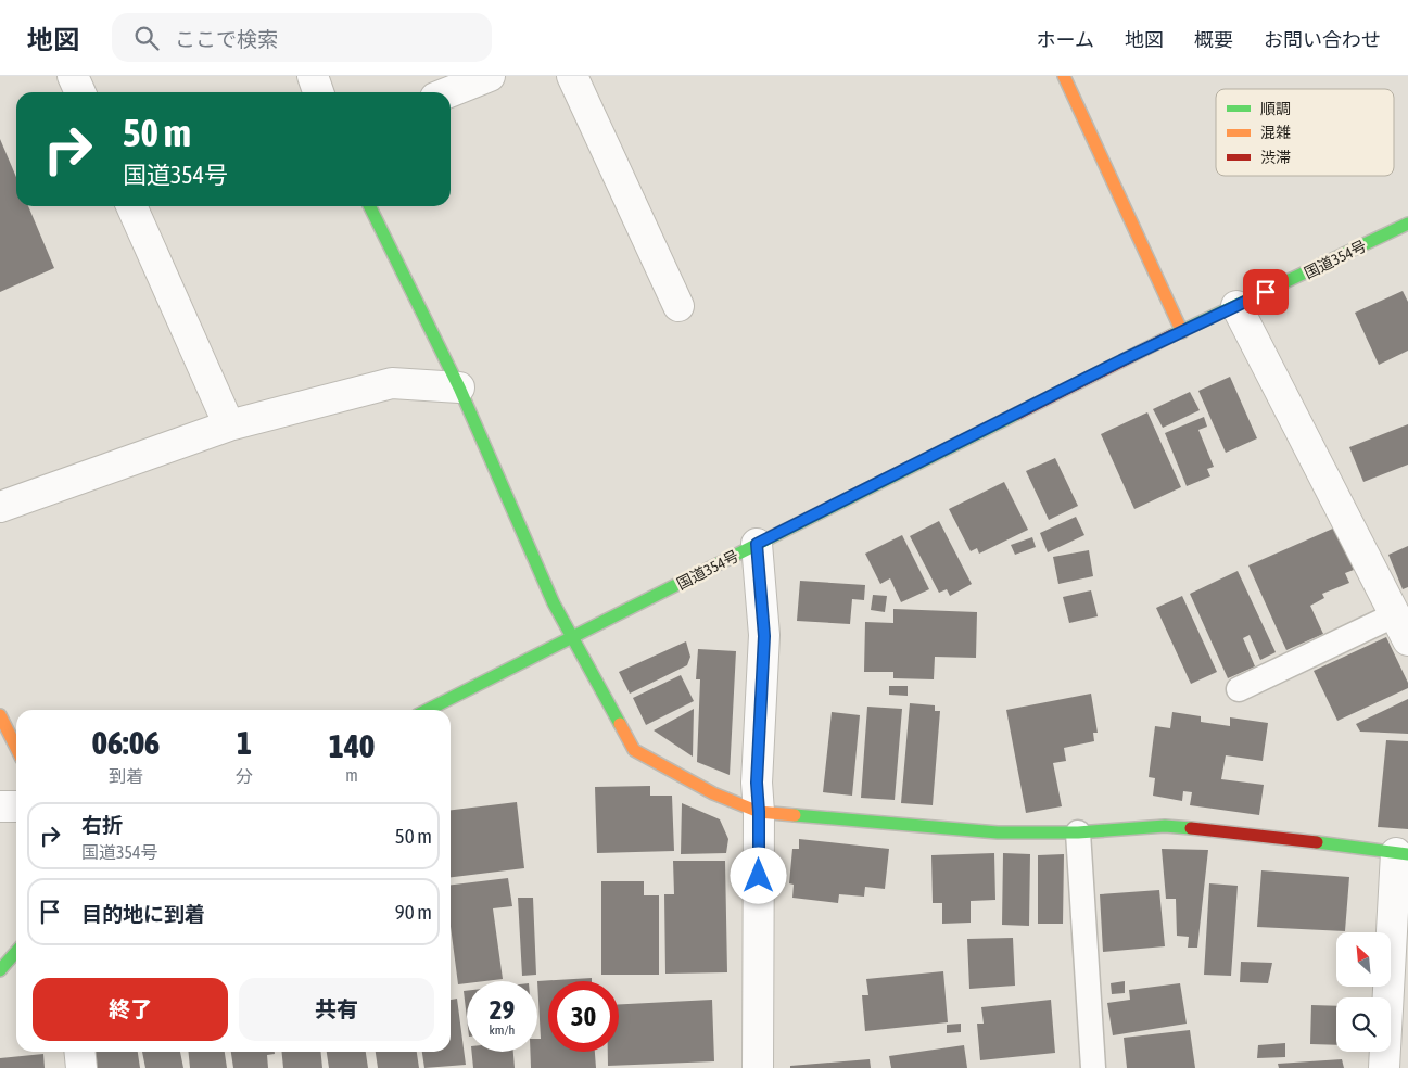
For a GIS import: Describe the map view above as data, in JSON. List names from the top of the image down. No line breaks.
{"streets":{"main road":["国道354号"]},"legend":["順調","混雑","渋滞"],"north":"top left","page":{"header":"地図","search":"ここで検索","nav":["ホーム","地図","概要","お問い合わせ"],"turn":["50 m","国道354号"],"eta":["06:06","到着","1","分","140","m"],"list":[{"name":"右折","note":"国道354号","value":"50 m"},{"name":"目的地に到着","value":"90 m"}],"buttons":["終了","共有"],"speed":"29 km/h","limit":"30"}}
